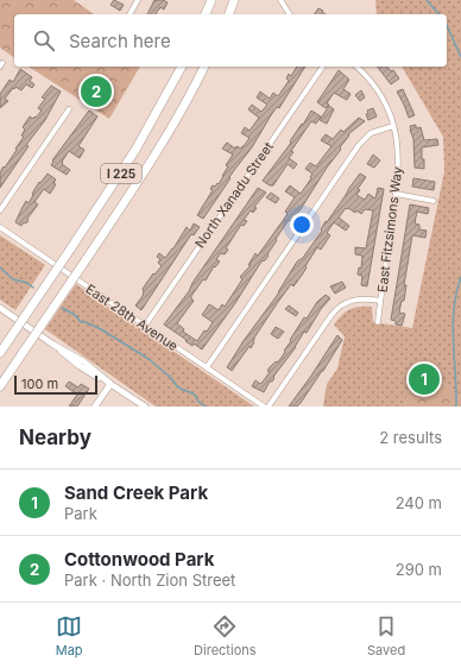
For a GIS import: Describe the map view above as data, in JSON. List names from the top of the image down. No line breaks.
{"streets":{"highway":["I 225"],"street":["North Xanadu Street","East Fitzsimons Way","East 28th Avenue"]},"crossings":[["North Xanadu Street","East 28th Avenue"]],"scale_bar":"100 m","page":{"search":"Search here","pins":["2","1"],"scale":"100 m","heading":["Nearby","2 results"],"list":[{"mark":"1","name":"Sand Creek Park","note":"Park","value":"240 m"},{"mark":"2","name":"Cottonwood Park","note":"Park · North Zion Street","value":"290 m"}],"nav":["Map","Directions","Saved"]}}
